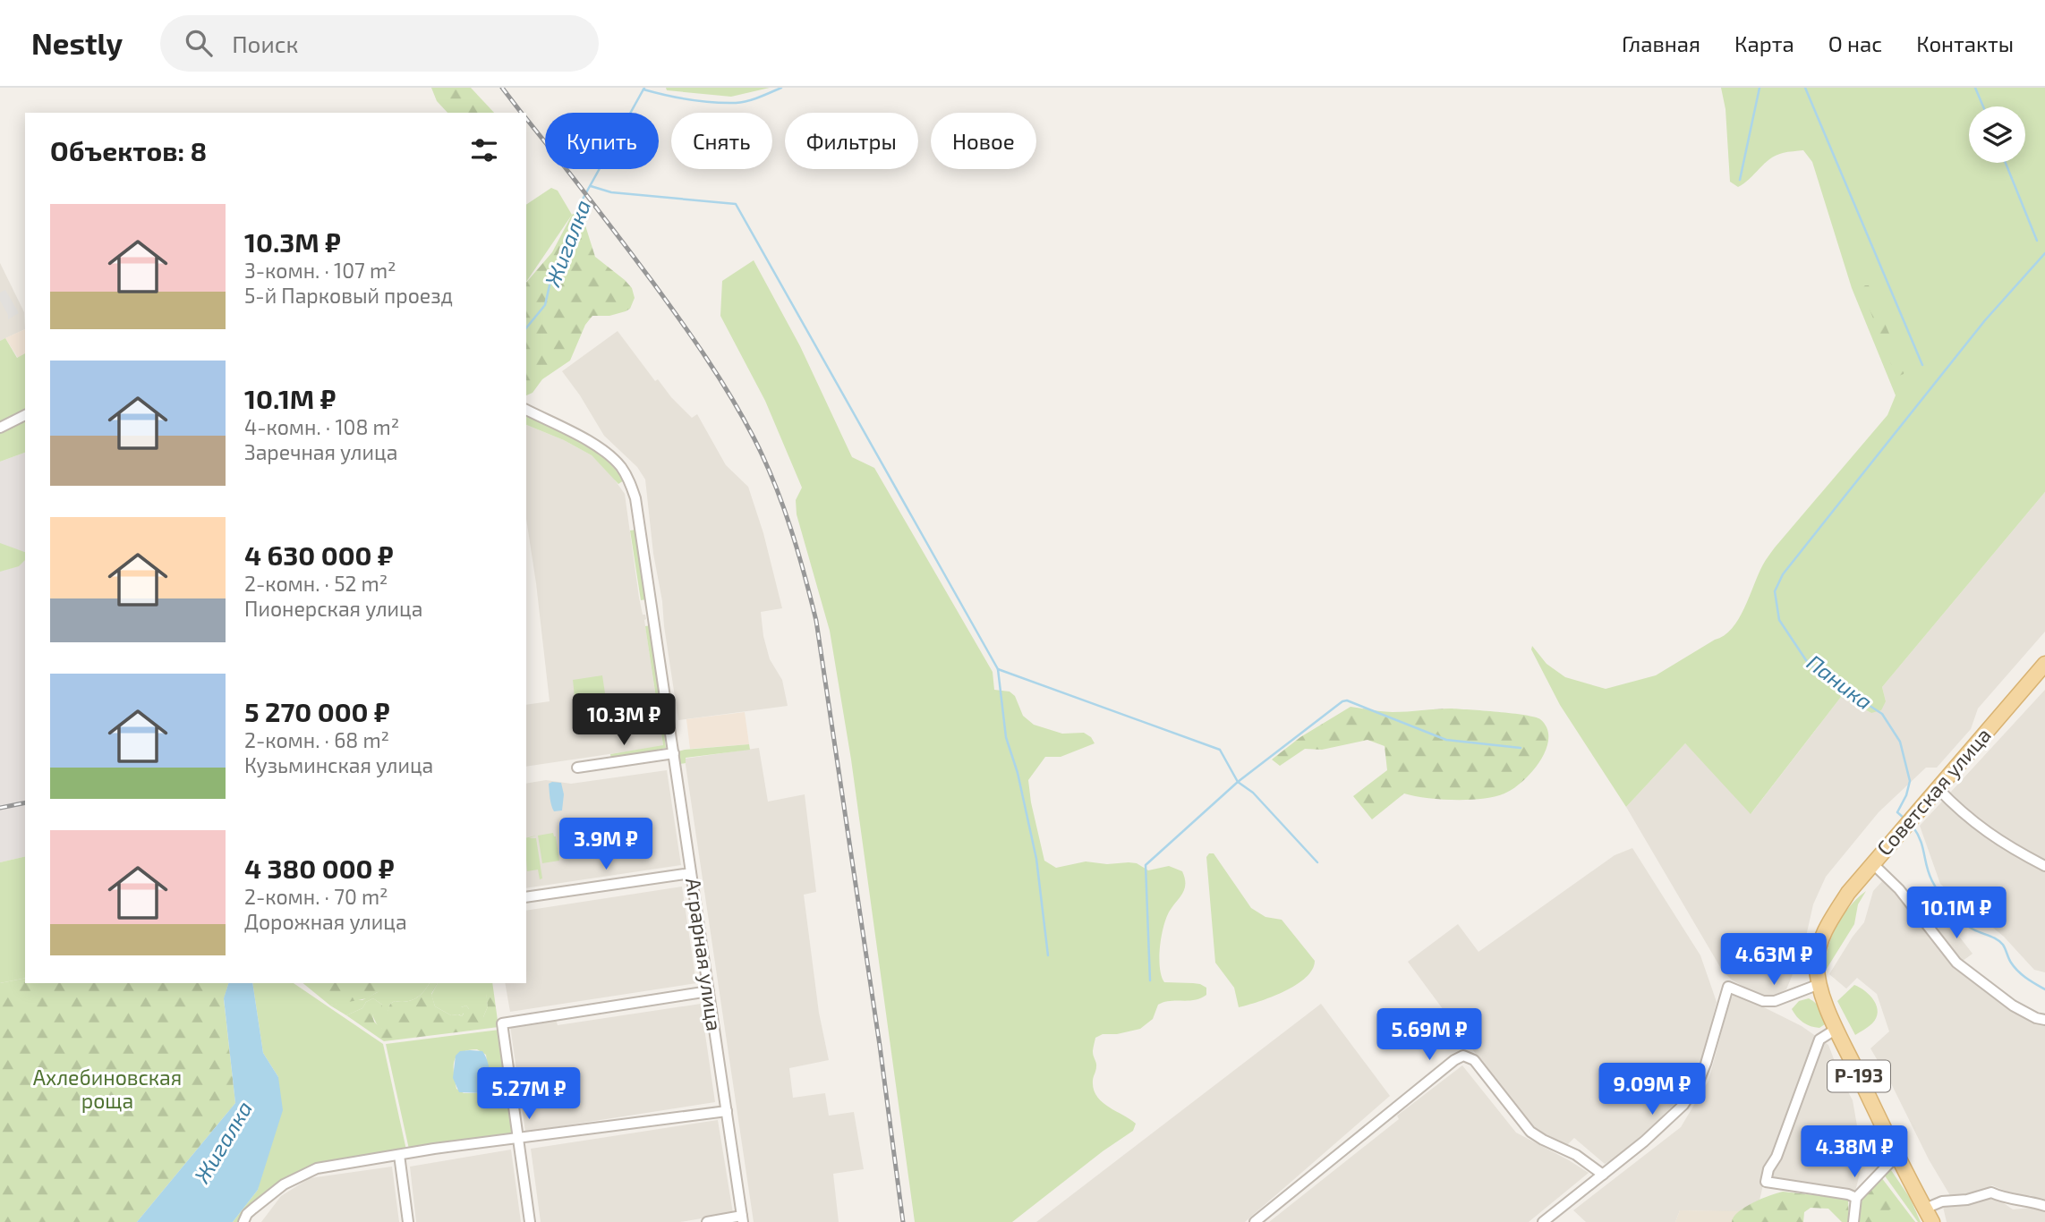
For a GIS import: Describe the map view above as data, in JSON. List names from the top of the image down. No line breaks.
{"streets":{"main road":["Советская улица","Р-193"],"street":["Аграрная улица"]},"crossings":[["Советская улица","Р-193"]],"water":["Жигалка","Паника"],"parks":["Ахлебиновская роща"],"page":{"header":"Nestly","search":"Поиск","nav":["Главная","Карта","О нас","Контакты"],"chip":["Купить","Снять","Фильтры","Новое"],"heading":"Объектов: 8","list":[{"name":"10.3M ₽","note":"3-комн. · 107 m² · 5-й Парковый проезд"},{"name":"10.1M ₽","note":"4-комн. · 108 m² · Заречная улица"},{"name":"4 630 000 ₽","note":"2-комн. · 52 m² · Пионерская улица"},{"name":"5 270 000 ₽","note":"2-комн. · 68 m² · Кузьминская улица"},{"name":"4 380 000 ₽","note":"2-комн. · 70 m² · Дорожная улица"}],"price":["10.3M ₽","3.9M ₽","10.1M ₽","4.63M ₽","5.69M ₽","9.09M ₽","5.27M ₽","4.38M ₽"]}}
